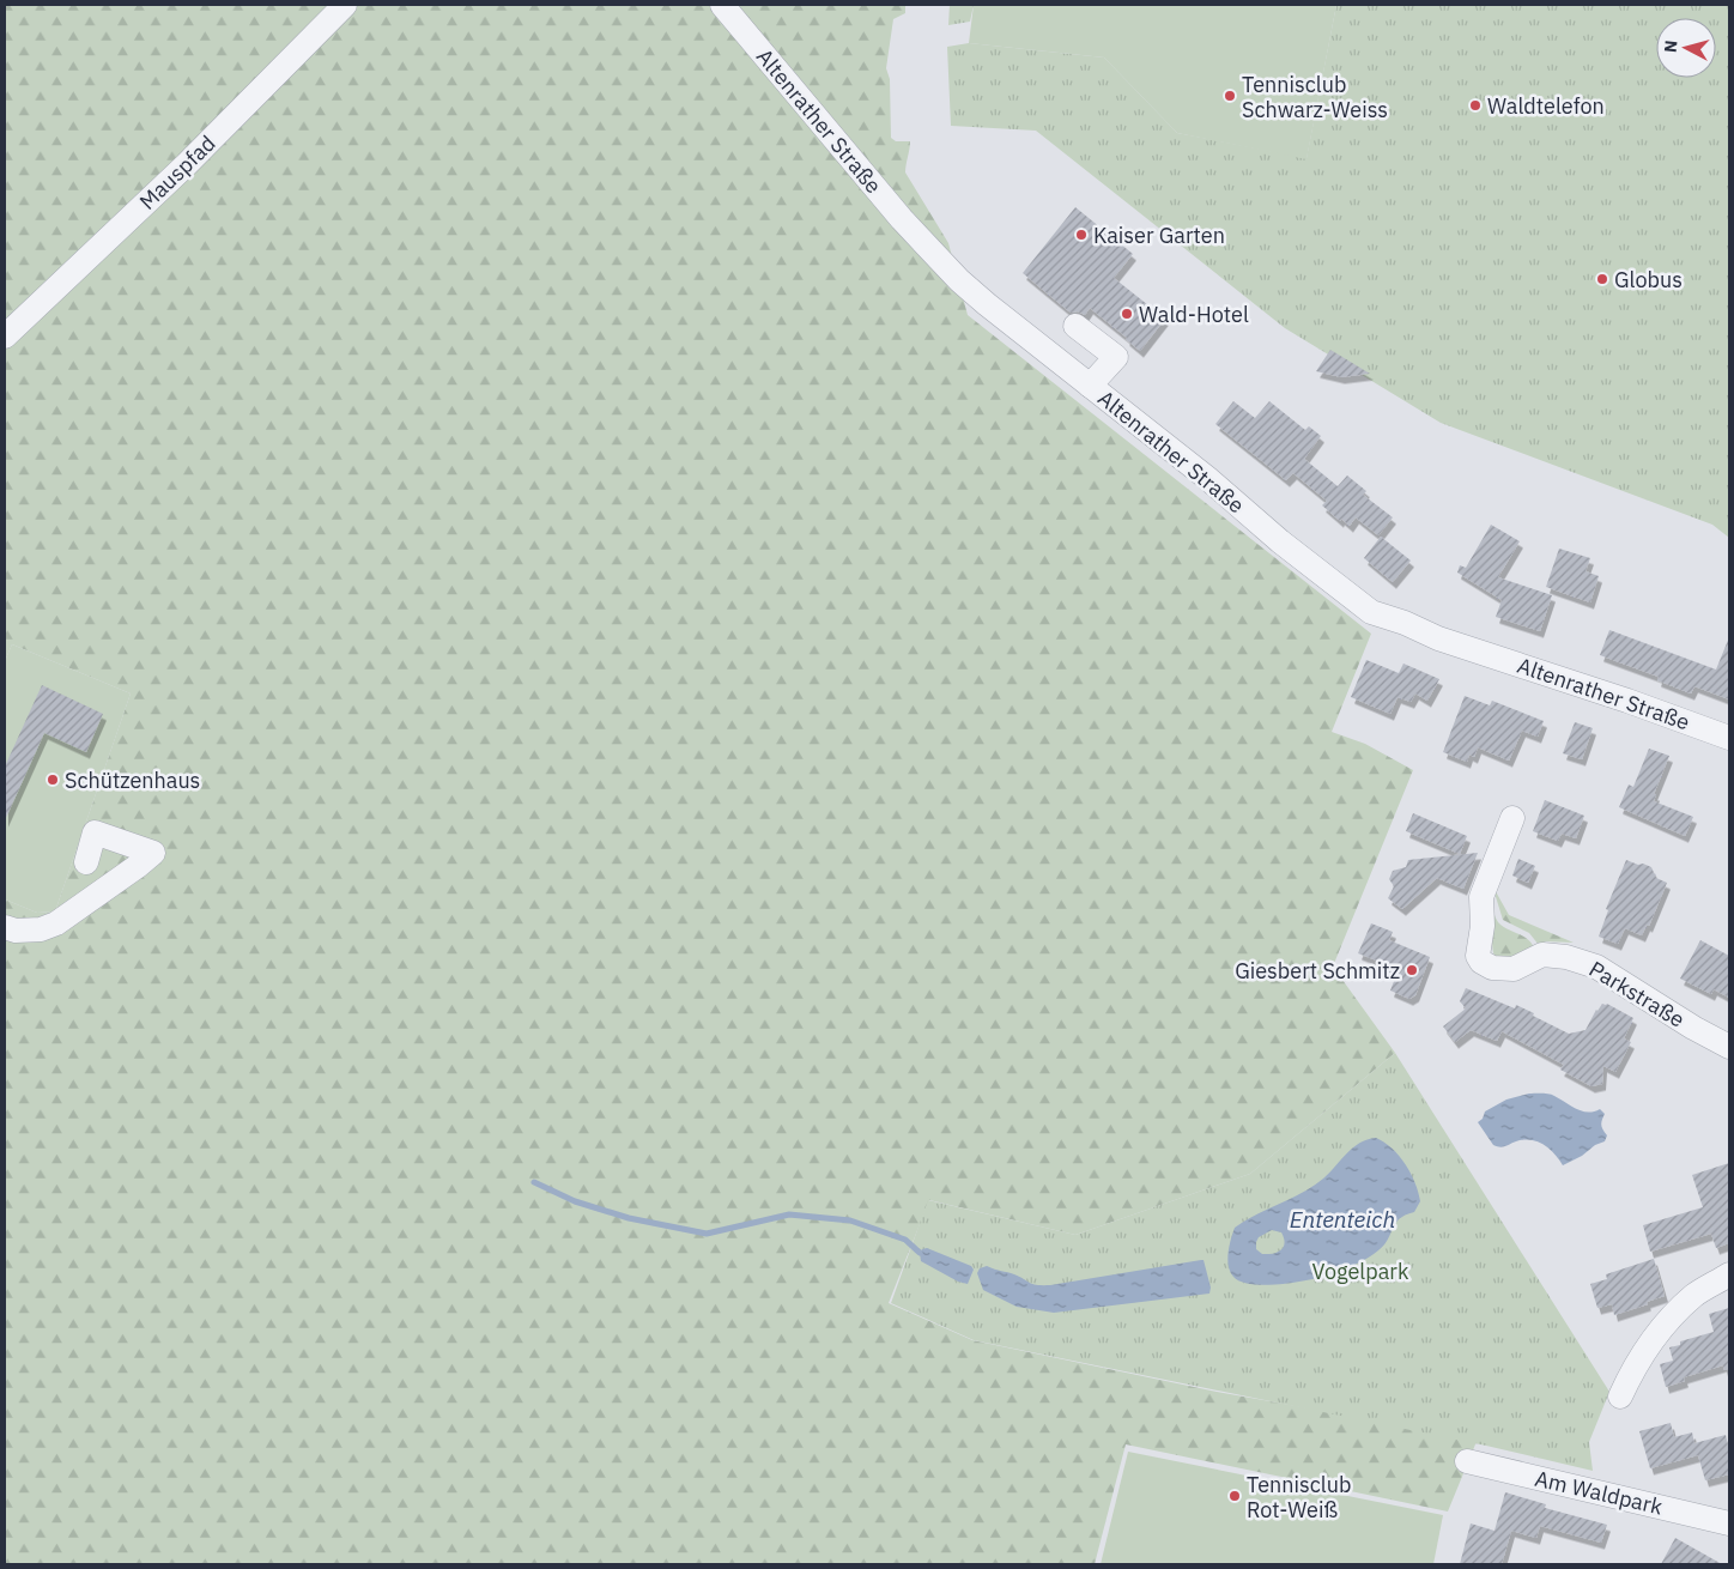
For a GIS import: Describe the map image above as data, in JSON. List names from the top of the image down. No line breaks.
{"streets":{"street":["Altenrather Straße","Mauspfad","Parkstraße","Am Waldpark"]},"water":["Ententeich"],"parks":["Vogelpark"],"places":["Tennisclub Schwarz-Weiss","Waldtelefon","Kaiser Garten","Globus","Wald-Hotel","Schützenhaus","Giesbert Schmitz","Tennisclub Rot-Weiß"],"north":"left"}
